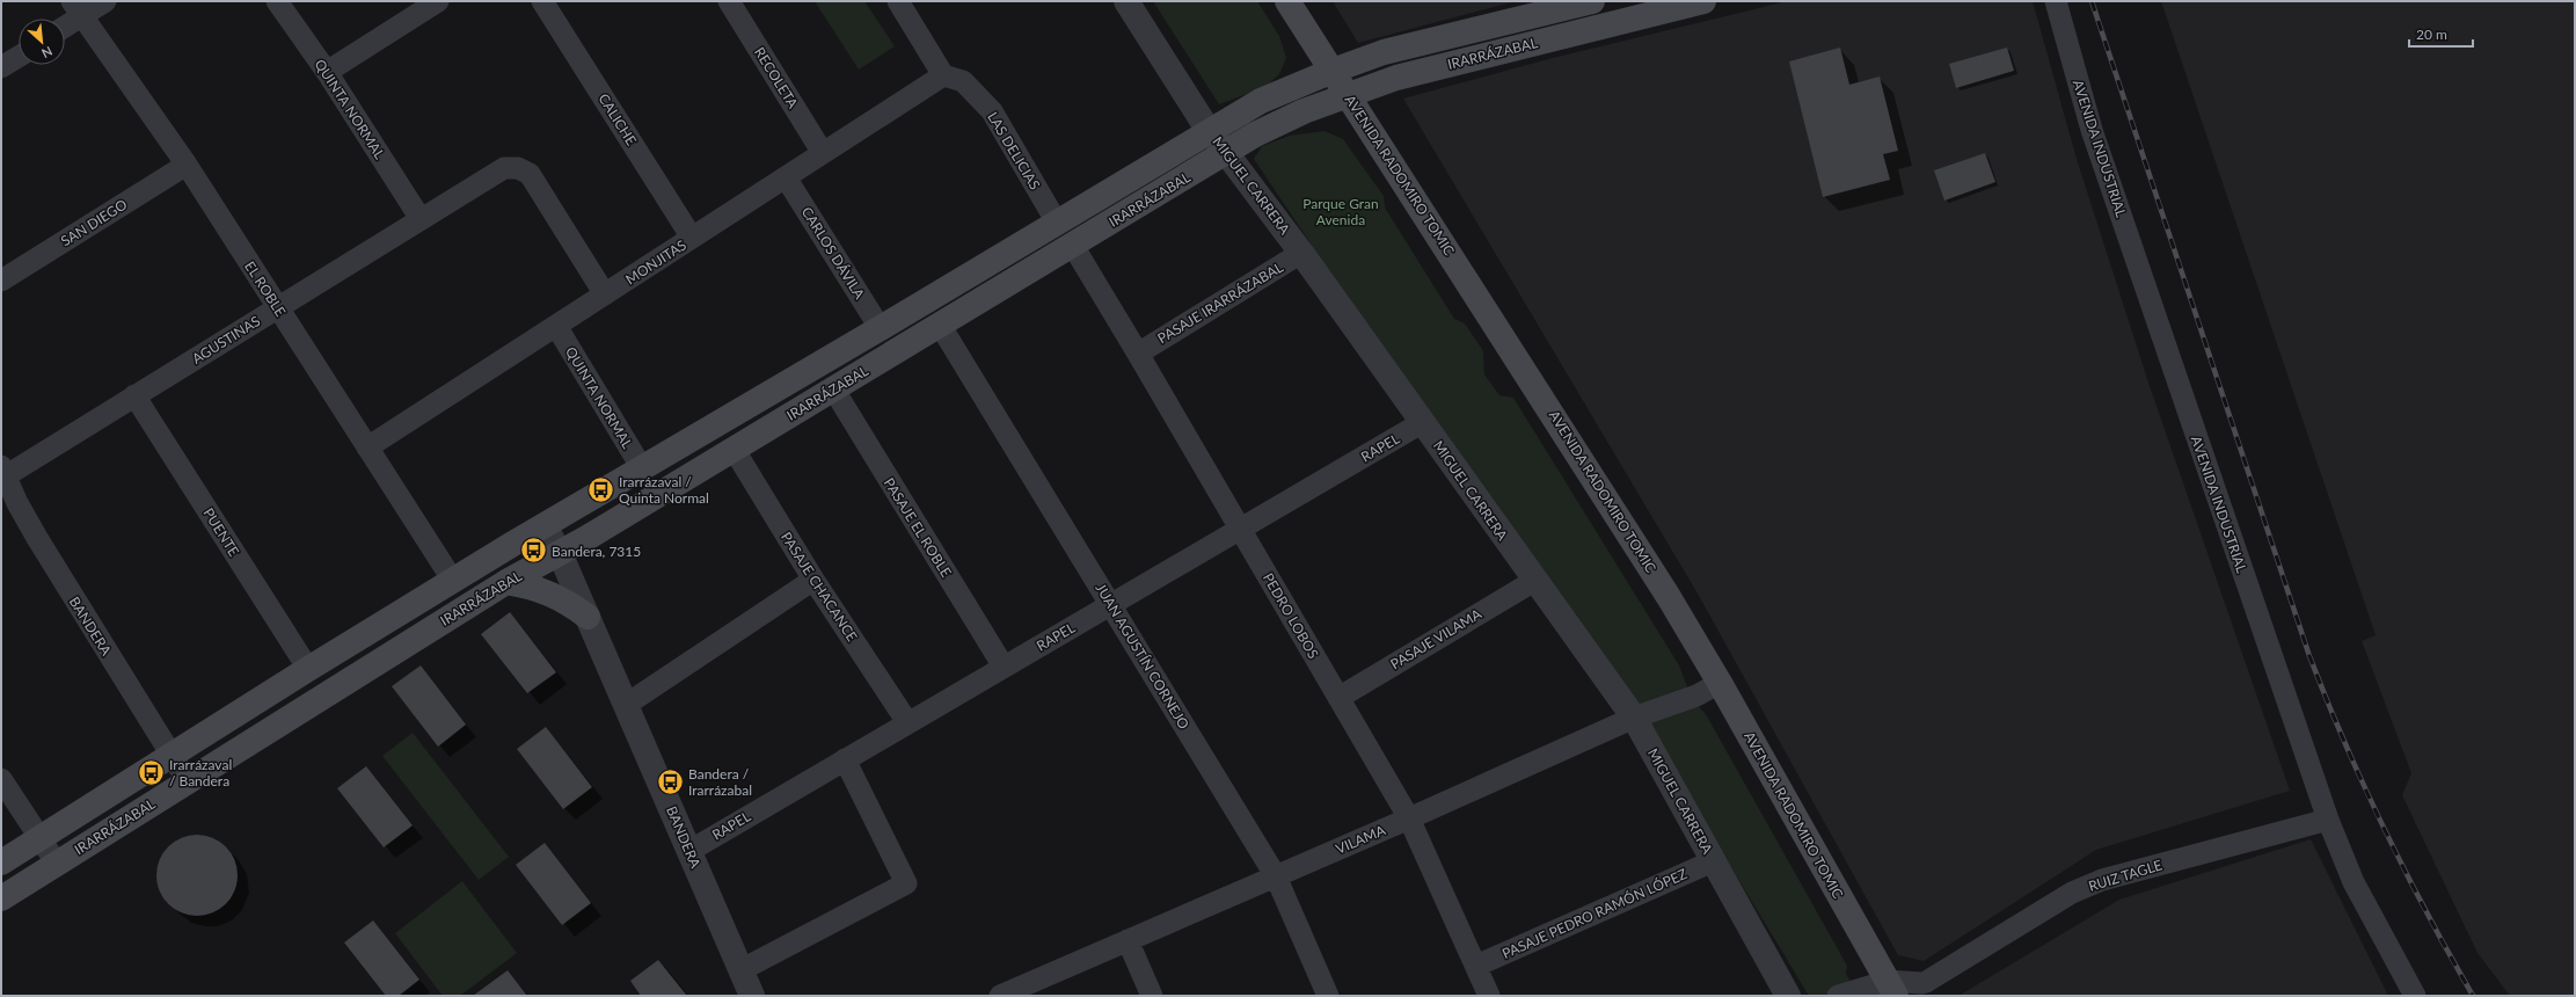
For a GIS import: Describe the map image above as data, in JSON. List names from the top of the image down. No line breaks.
{"streets":{"main road":["IRARRÁZABAL","AVENIDA RADOMIRO TOMIC"],"street":["RECOLETA","QUINTA NORMAL","CALICHE","AVENIDA INDUSTRIAL","LAS DELICIAS","MIGUEL CARRERA","SAN DIEGO","CARLOS DÁVILA","MONJITAS","EL ROBLE","PASAJE IRARRÁZABAL","AGUSTINAS","RAPEL","PASAJE EL ROBLE","PUENTE","PASAJE CHACANCE","PEDRO LOBOS","BANDERA","PASAJE VILAMA","JUAN AGUSTÍN CORNEJO","VILAMA","RUIZ TAGLE","PASAJE PEDRO RAMÓN LÓPEZ"]},"crossings":[["IRARRÁZABAL","QUINTA NORMAL"],["IRARRÁZABAL","LAS DELICIAS"],["IRARRÁZABAL","AVENIDA RADOMIRO TOMIC"],["IRARRÁZABAL","MIGUEL CARRERA"],["IRARRÁZABAL","CARLOS DÁVILA"],["IRARRÁZABAL","EL ROBLE"],["IRARRÁZABAL","PASAJE EL ROBLE"],["IRARRÁZABAL","PUENTE"],["IRARRÁZABAL","PASAJE CHACANCE"],["IRARRÁZABAL","PEDRO LOBOS"],["IRARRÁZABAL","BANDERA"],["IRARRÁZABAL","JUAN AGUSTÍN CORNEJO"],["RECOLETA","MONJITAS"],["QUINTA NORMAL","MONJITAS"],["QUINTA NORMAL","AGUSTINAS"],["CALICHE","MONJITAS"],["AVENIDA INDUSTRIAL","RUIZ TAGLE"],["LAS DELICIAS","MONJITAS"],["AVENIDA RADOMIRO TOMIC","VILAMA"],["AVENIDA RADOMIRO TOMIC","RUIZ TAGLE"],["MIGUEL CARRERA","PASAJE IRARRÁZABAL"],["MIGUEL CARRERA","RAPEL"],["MIGUEL CARRERA","PASAJE VILAMA"],["MIGUEL CARRERA","VILAMA"],["MIGUEL CARRERA","PASAJE PEDRO RAMÓN LÓPEZ"],["SAN DIEGO","EL ROBLE"],["CARLOS DÁVILA","MONJITAS"],["MONJITAS","EL ROBLE"],["MONJITAS","AGUSTINAS"],["EL ROBLE","AGUSTINAS"],["PASAJE IRARRÁZABAL","PEDRO LOBOS"],["AGUSTINAS","PUENTE"],["AGUSTINAS","BANDERA"],["RAPEL","PASAJE EL ROBLE"],["RAPEL","PASAJE CHACANCE"],["RAPEL","PEDRO LOBOS"],["RAPEL","BANDERA"],["RAPEL","JUAN AGUSTÍN CORNEJO"],["PEDRO LOBOS","PASAJE VILAMA"],["PEDRO LOBOS","VILAMA"],["PEDRO LOBOS","PASAJE PEDRO RAMÓN LÓPEZ"],["JUAN AGUSTÍN CORNEJO","VILAMA"]],"parks":["Parque Gran Avenida"],"places":{"bus stop":["Irarrázaval / Quinta Normal","Bandera, 7315","Irarrázaval / Bandera","Bandera / Irarrázabal"]},"scale_bar":"20 m","north":"bottom right"}
